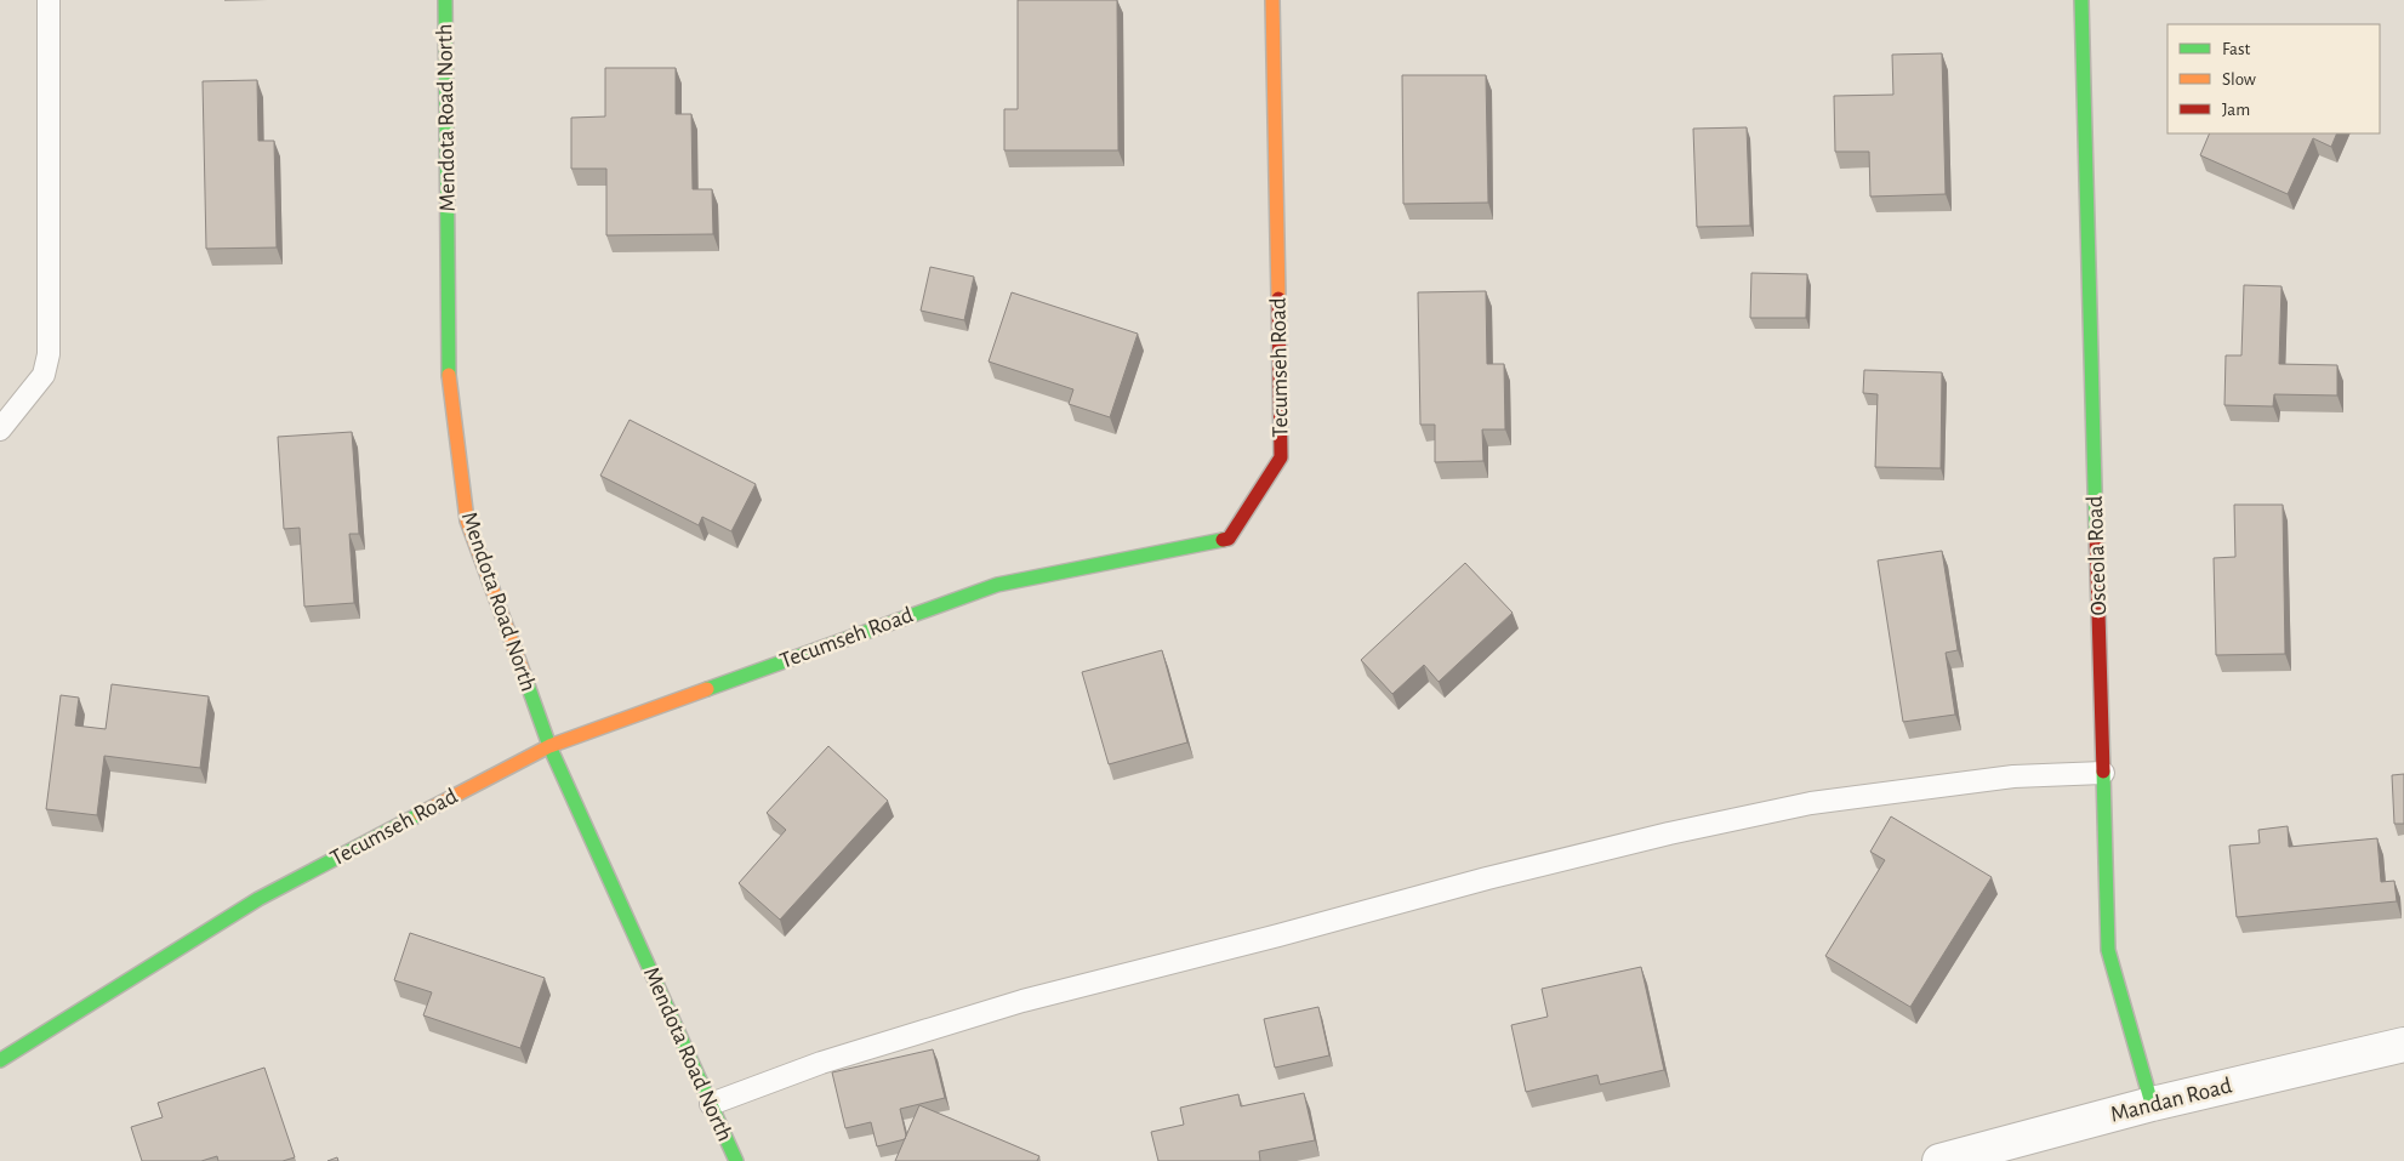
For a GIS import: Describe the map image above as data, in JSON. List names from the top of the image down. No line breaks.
{"streets":{"street":["Mendota Road North","Tecumseh Road","Osceola Road","Mandan Road"]},"crossings":[["Mendota Road North","Tecumseh Road"],["Osceola Road","Mandan Road"]],"legend":["Fast","Slow","Jam"]}
